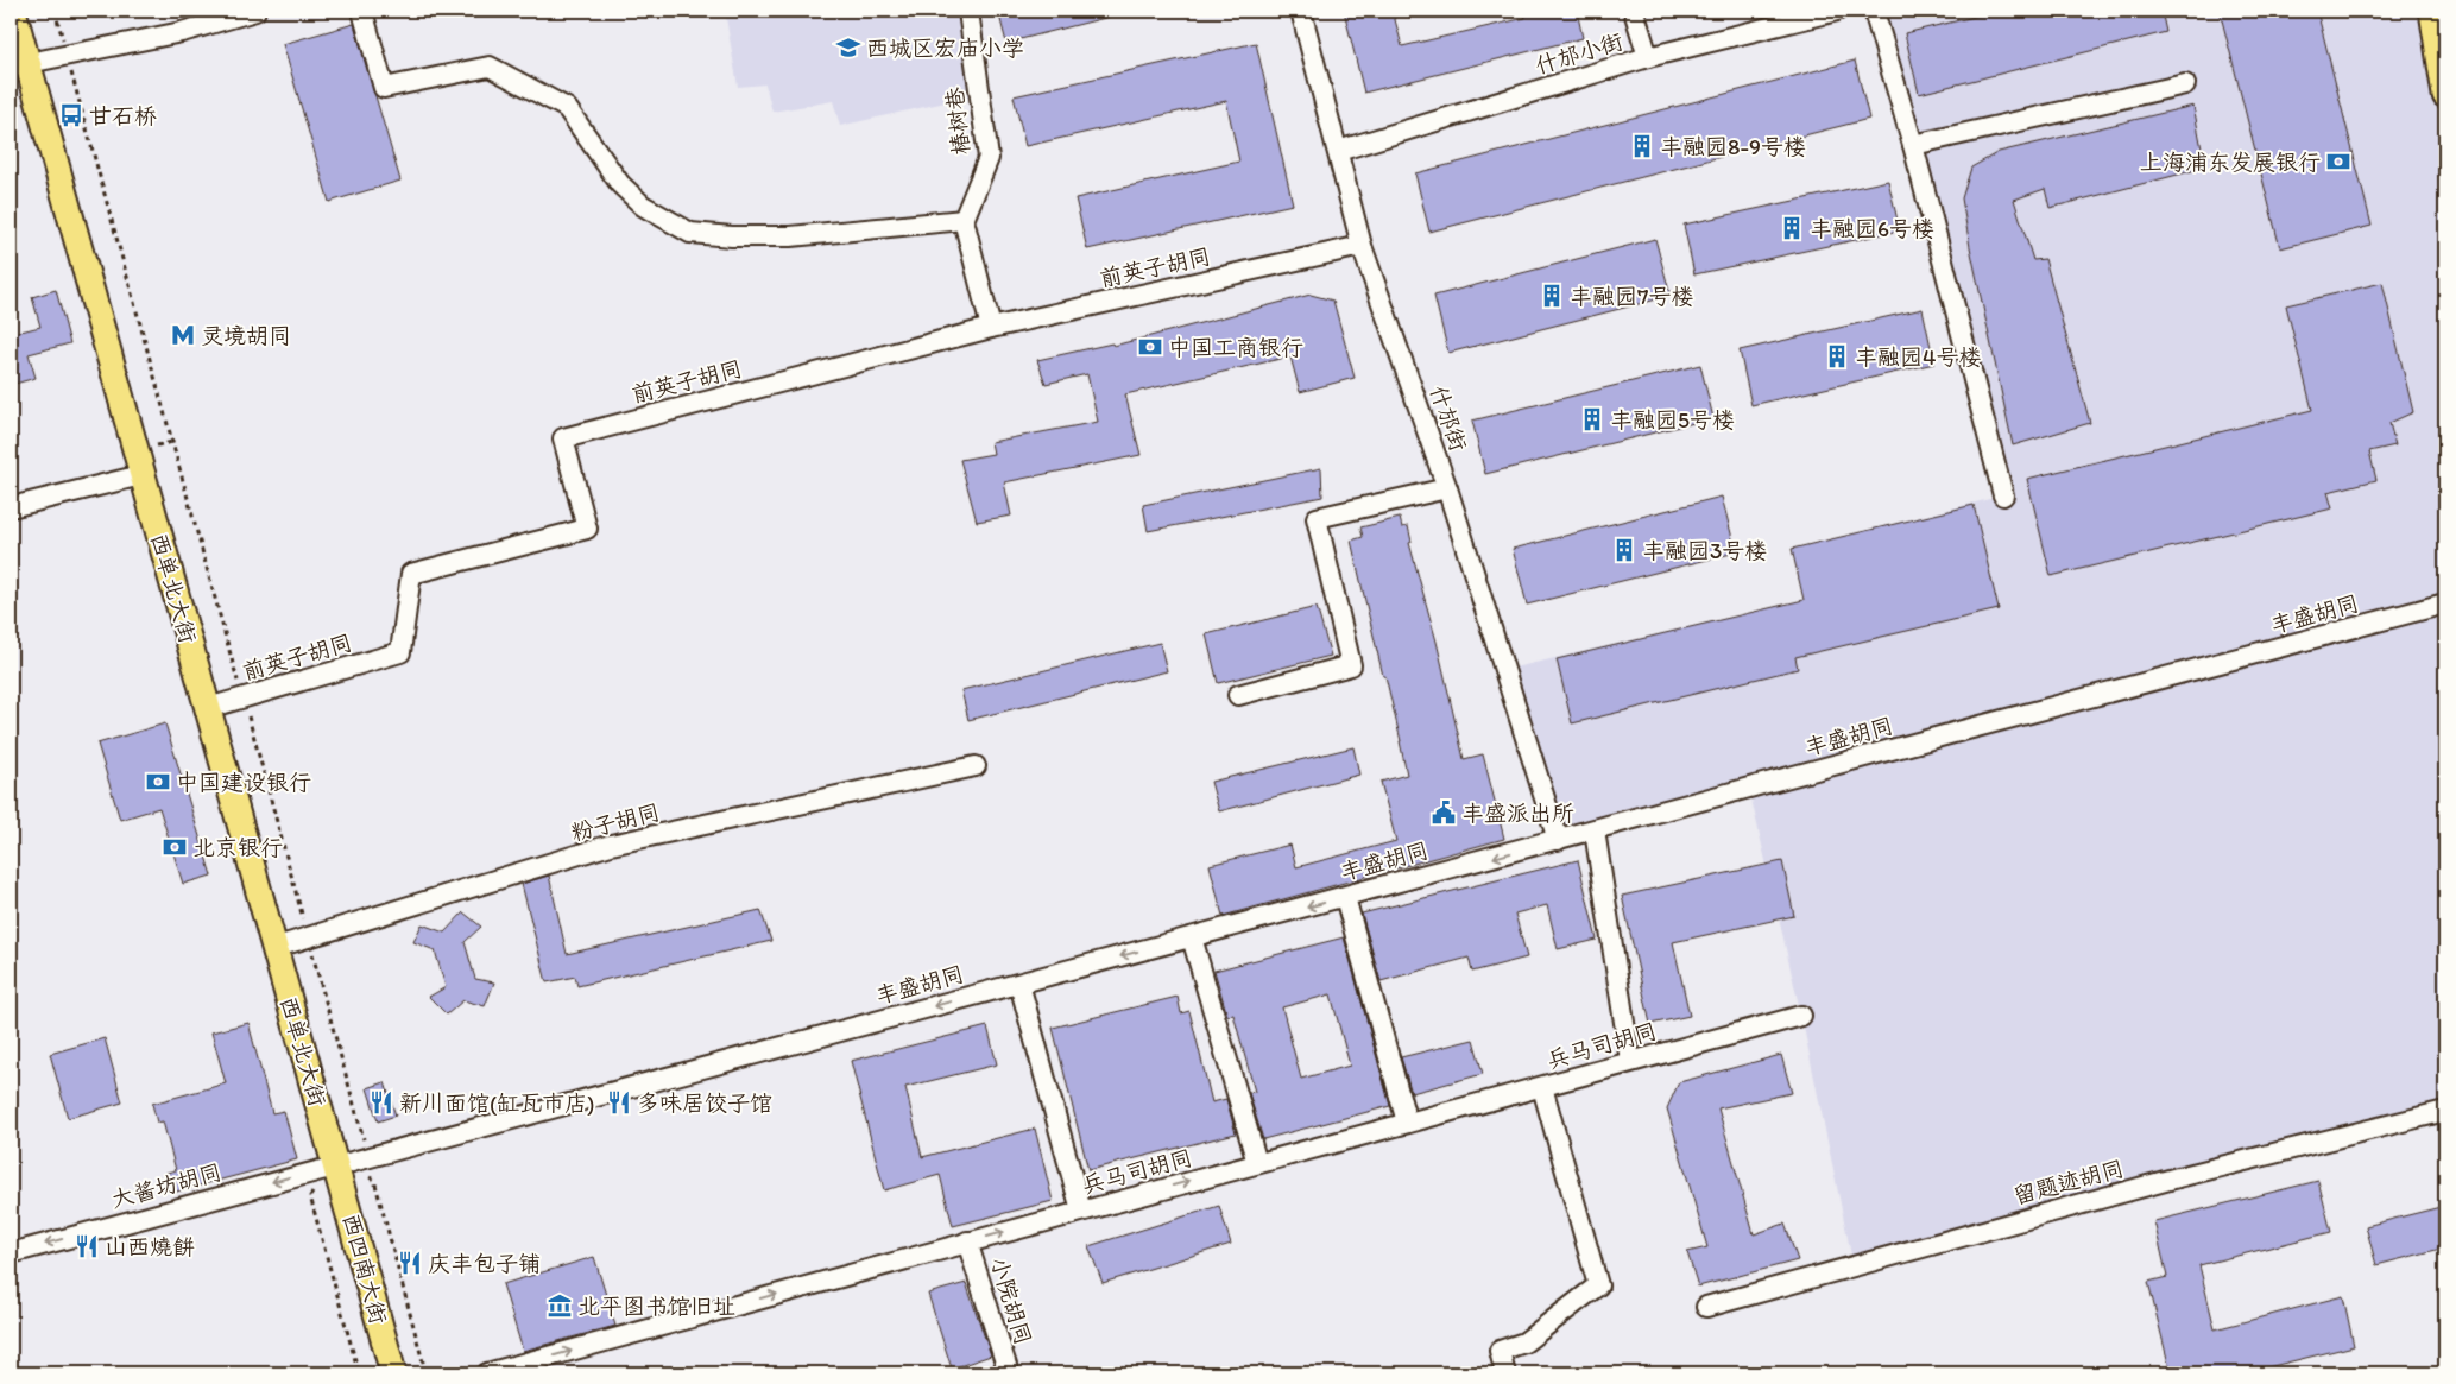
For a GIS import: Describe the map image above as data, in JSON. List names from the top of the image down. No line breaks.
{"streets":{"main road":["西单北大街","西四南大街"],"street":["什邡小街","椿树巷","前英子胡同","什邡街","丰盛胡同","粉子胡同","兵马司胡同","留题迹胡同","大酱坊胡同","小院胡同"]},"crossings":[["什邡小街","什邡街"],["前英子胡同","什邡街"],["前英子胡同","西单北大街"],["什邡街","丰盛胡同"],["西单北大街","丰盛胡同"],["西单北大街","粉子胡同"],["西单北大街","大酱坊胡同"],["西单北大街","西四南大街"],["丰盛胡同","大酱坊胡同"],["丰盛胡同","西四南大街"],["兵马司胡同","小院胡同"],["大酱坊胡同","西四南大街"]],"one_way":["丰盛胡同","兵马司胡同","大酱坊胡同"],"places":{"school or university":["西城区宏庙小学"],"bus stop":["甘石桥"],"building":["丰融园8-9号楼","丰融园6号楼","丰融园7号楼","丰融园4号楼","丰融园5号楼","丰融园3号楼"],"bank":["上海浦东发展银行","中国工商银行","中国建设银行","北京银行"],"metro station":["灵境胡同"],"public building":["丰盛派出所"],"restaurant":["新川面馆(缸瓦市店)","多味居饺子馆","山西燒餅","庆丰包子铺"],"museum":["北平图书馆旧址"]}}
